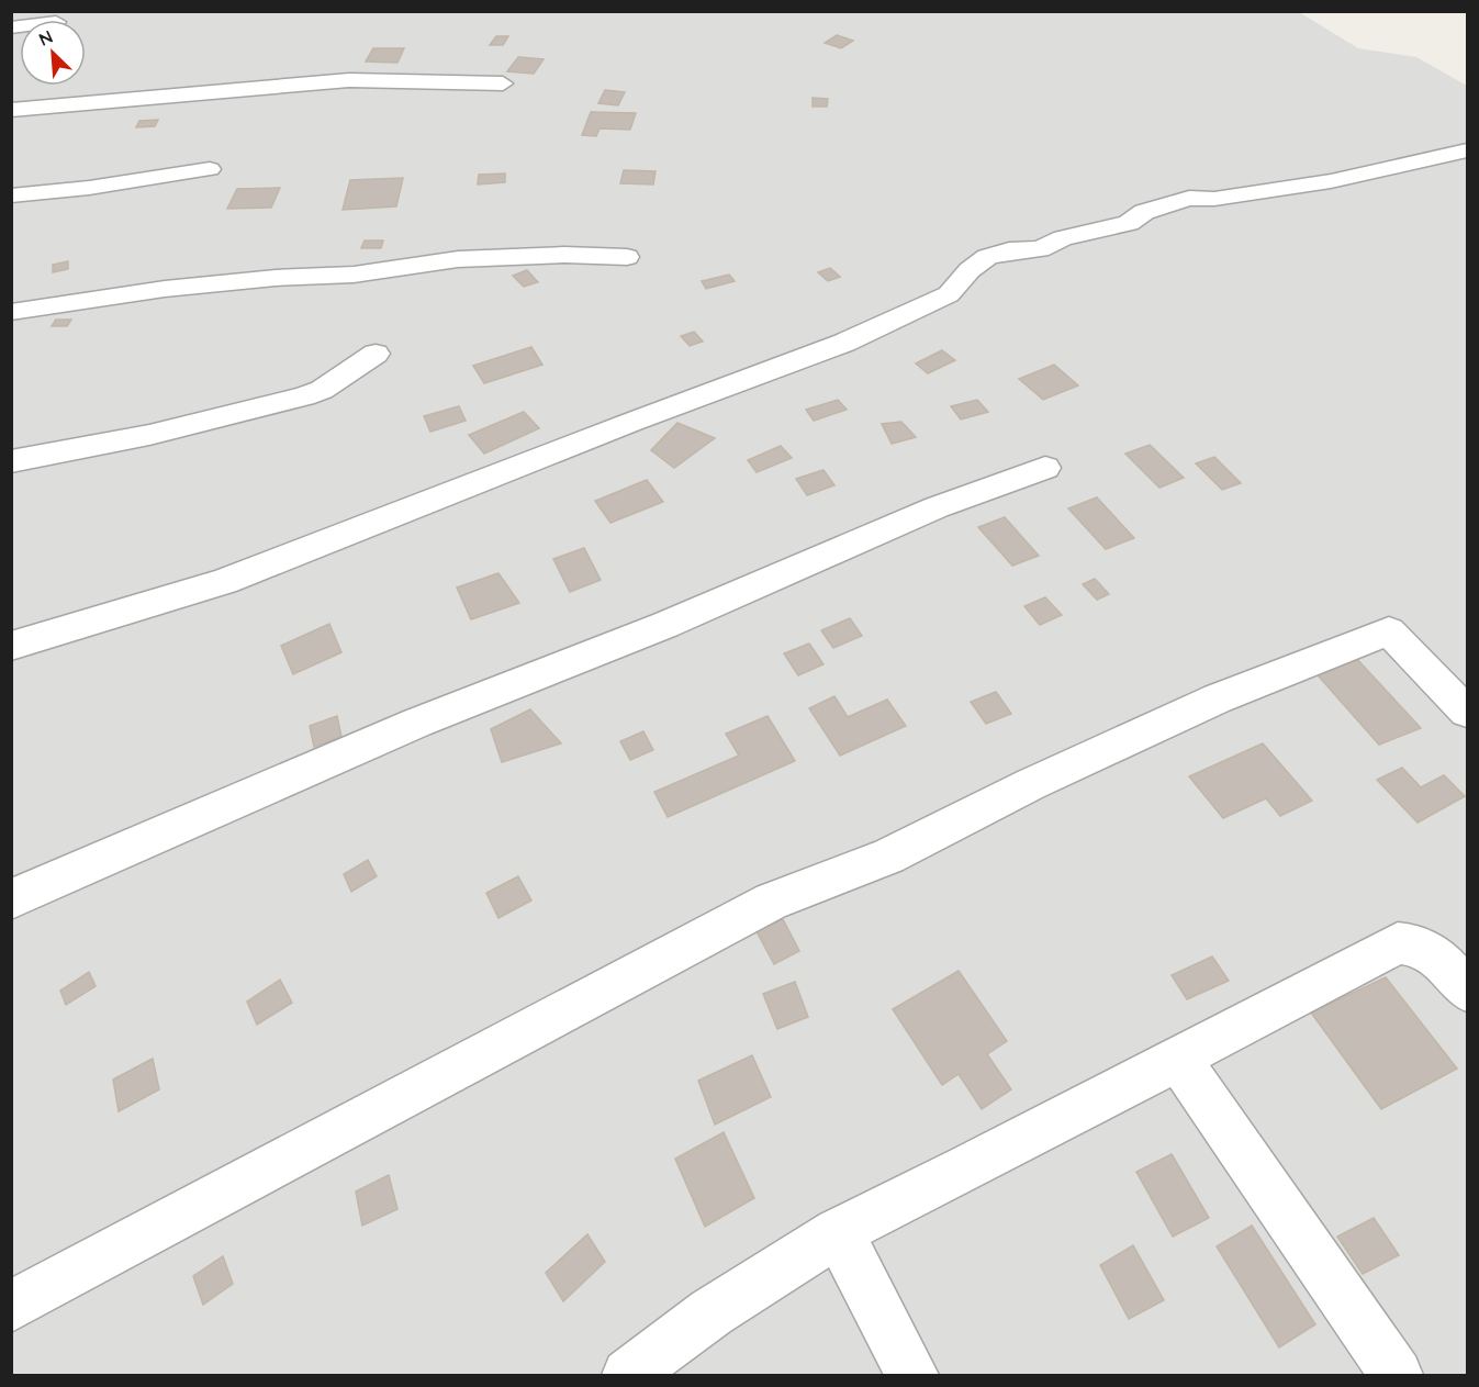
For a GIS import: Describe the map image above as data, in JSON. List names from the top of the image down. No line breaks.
{"north":"top left"}
